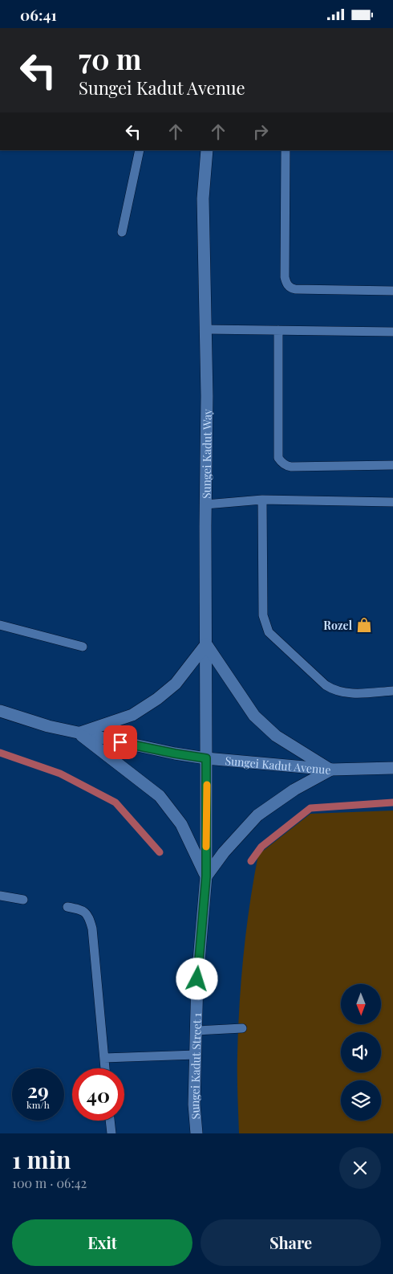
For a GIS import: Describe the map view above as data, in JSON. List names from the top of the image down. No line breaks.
{"streets":{"street":["Sungei Kadut Way","Sungei Kadut Avenue","Sungei Kadut Street 1"]},"crossings":[["Sungei Kadut Way","Sungei Kadut Avenue"],["Sungei Kadut Way","Sungei Kadut Street 1"],["Sungei Kadut Avenue","Sungei Kadut Street 1"]],"places":{"shop":["Rozel"]},"north":"bottom","page":{"status":"06:41","turn":["70 m","Sungei Kadut Avenue"],"speed":"29 km/h","limit":"40","heading":["1 min","100 m · 06:42"],"buttons":["Exit","Share"]}}
